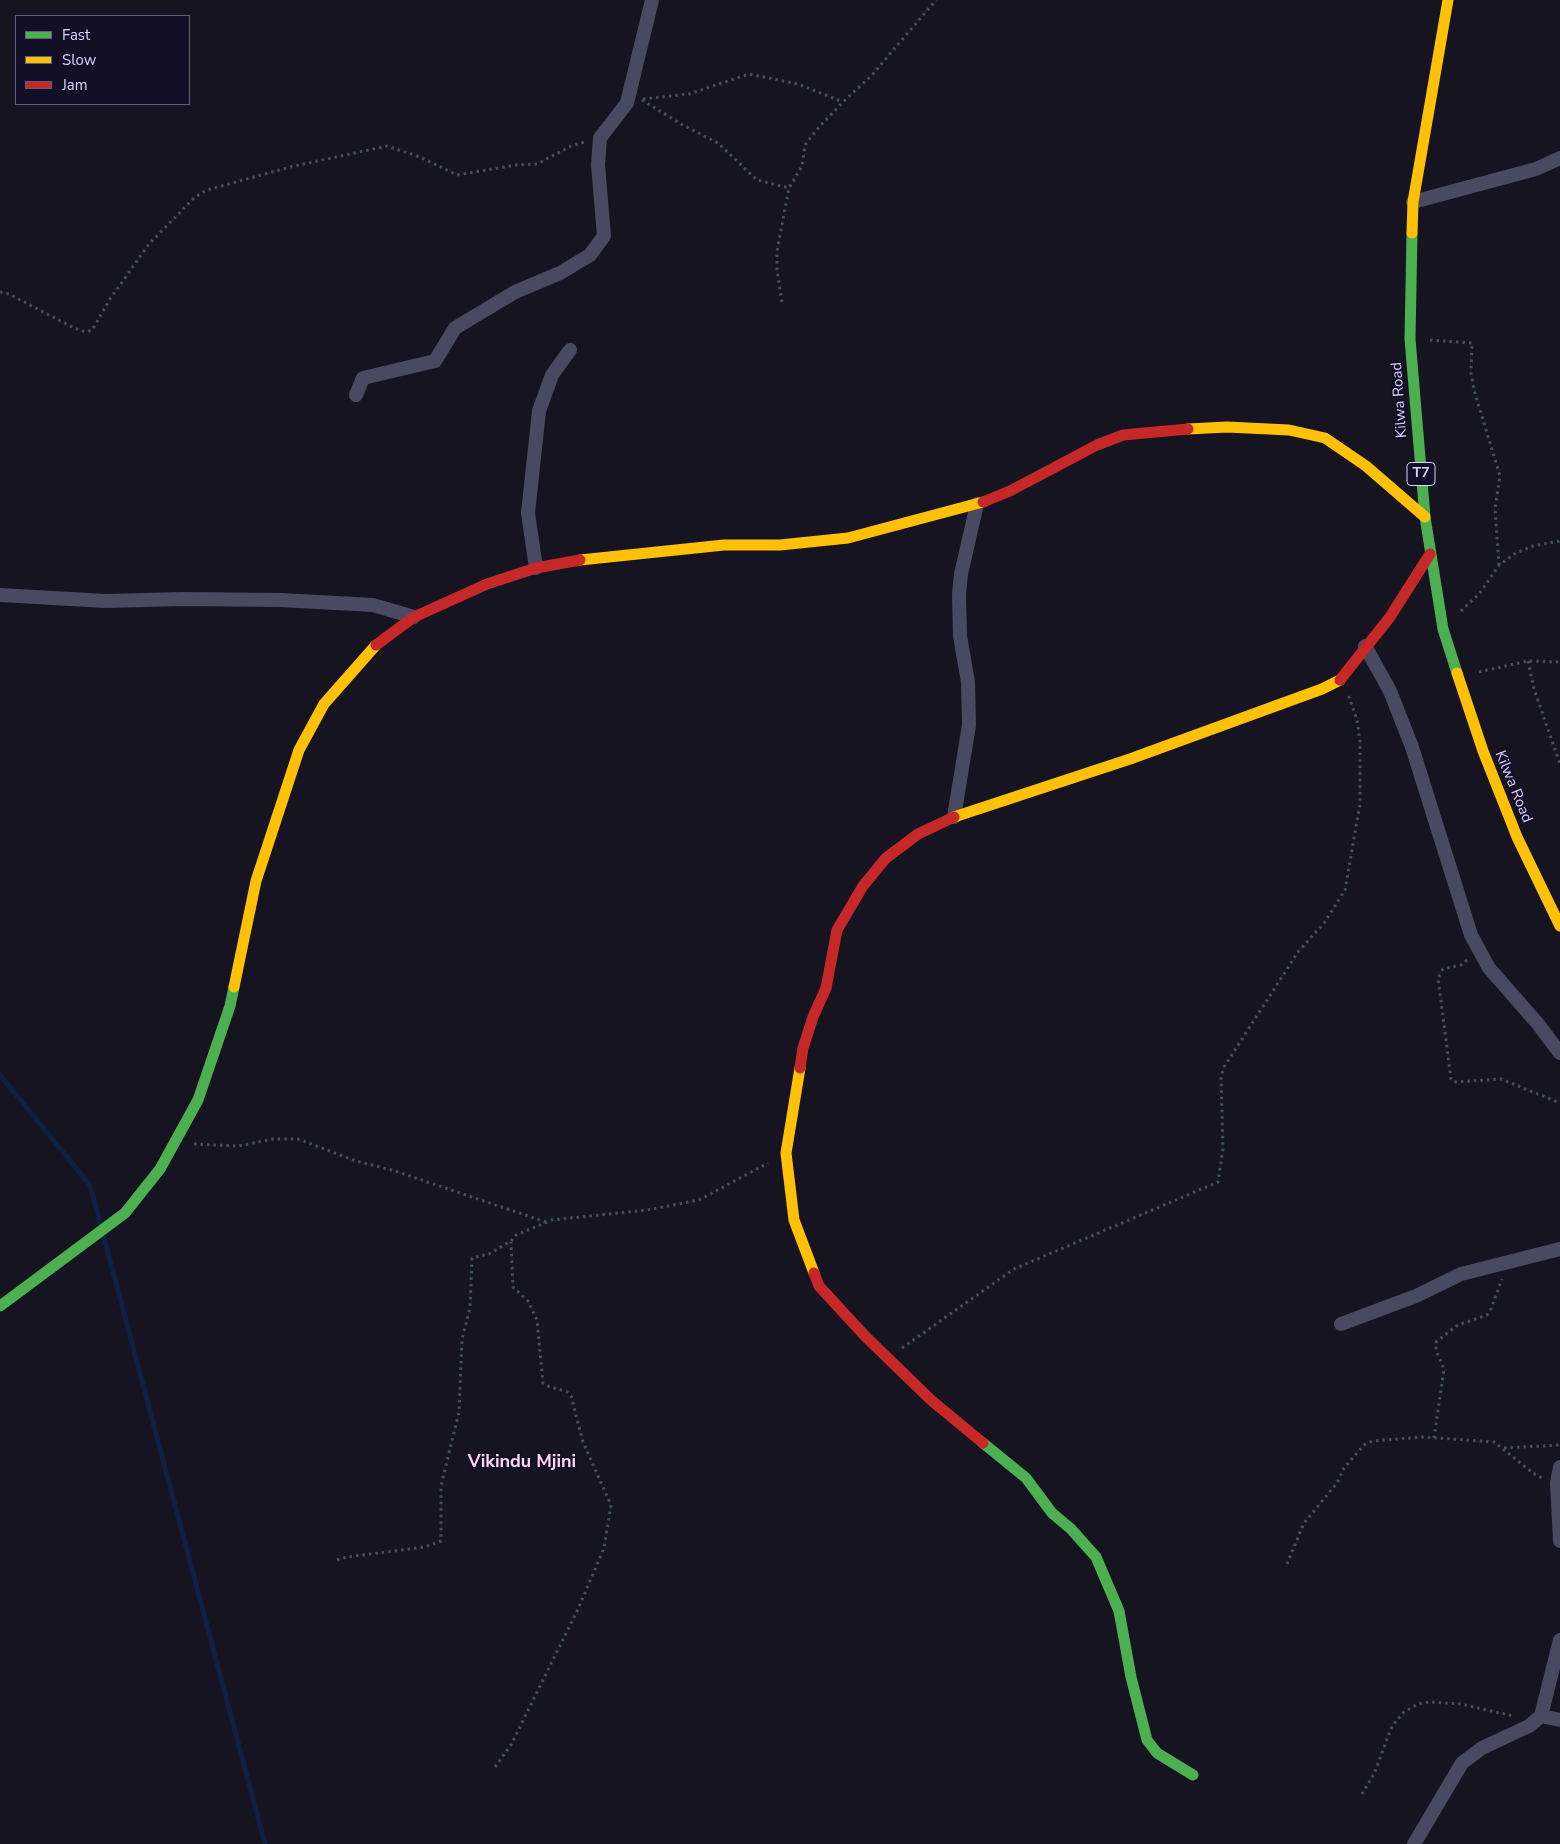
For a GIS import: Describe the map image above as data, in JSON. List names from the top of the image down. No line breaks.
{"streets":{"main road":["Kilwa Road","T7"]},"districts":["Vikindu Mjini"],"legend":["Fast","Slow","Jam"]}
